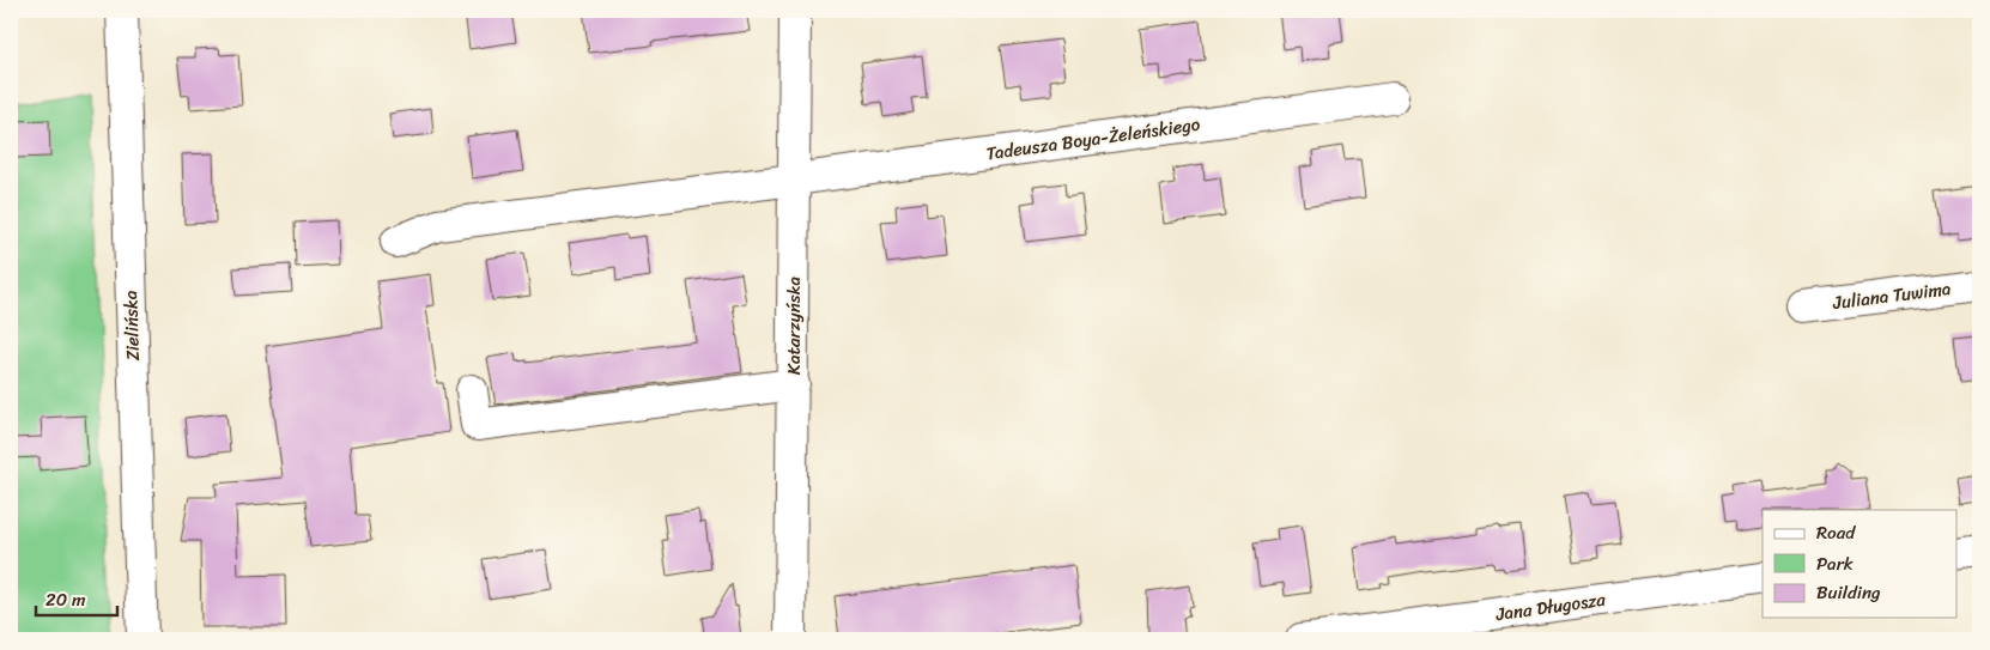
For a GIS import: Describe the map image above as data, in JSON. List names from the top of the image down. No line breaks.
{"streets":{"street":["Tadeusza Boya-Żeleńskiego","Juliana Tuwima","Zielińska","Katarzyńska","Jana Długosza"]},"crossings":[["Tadeusza Boya-Żeleńskiego","Katarzyńska"]],"legend":["Road","Park","Building"],"scale_bar":"20 m"}
